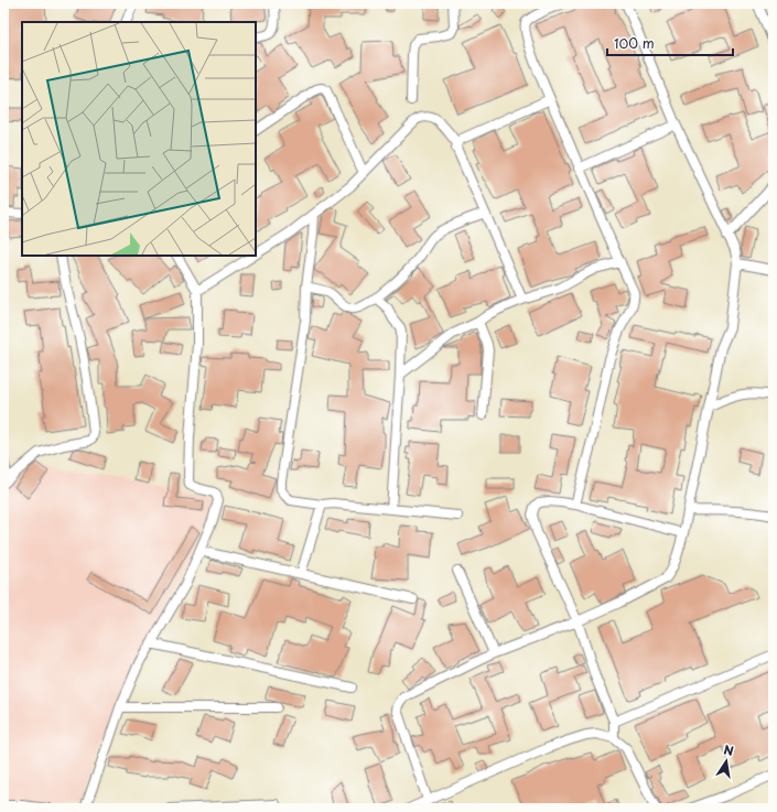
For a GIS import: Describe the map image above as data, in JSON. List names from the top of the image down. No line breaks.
{"scale_bar":"100 m","north":"top"}
